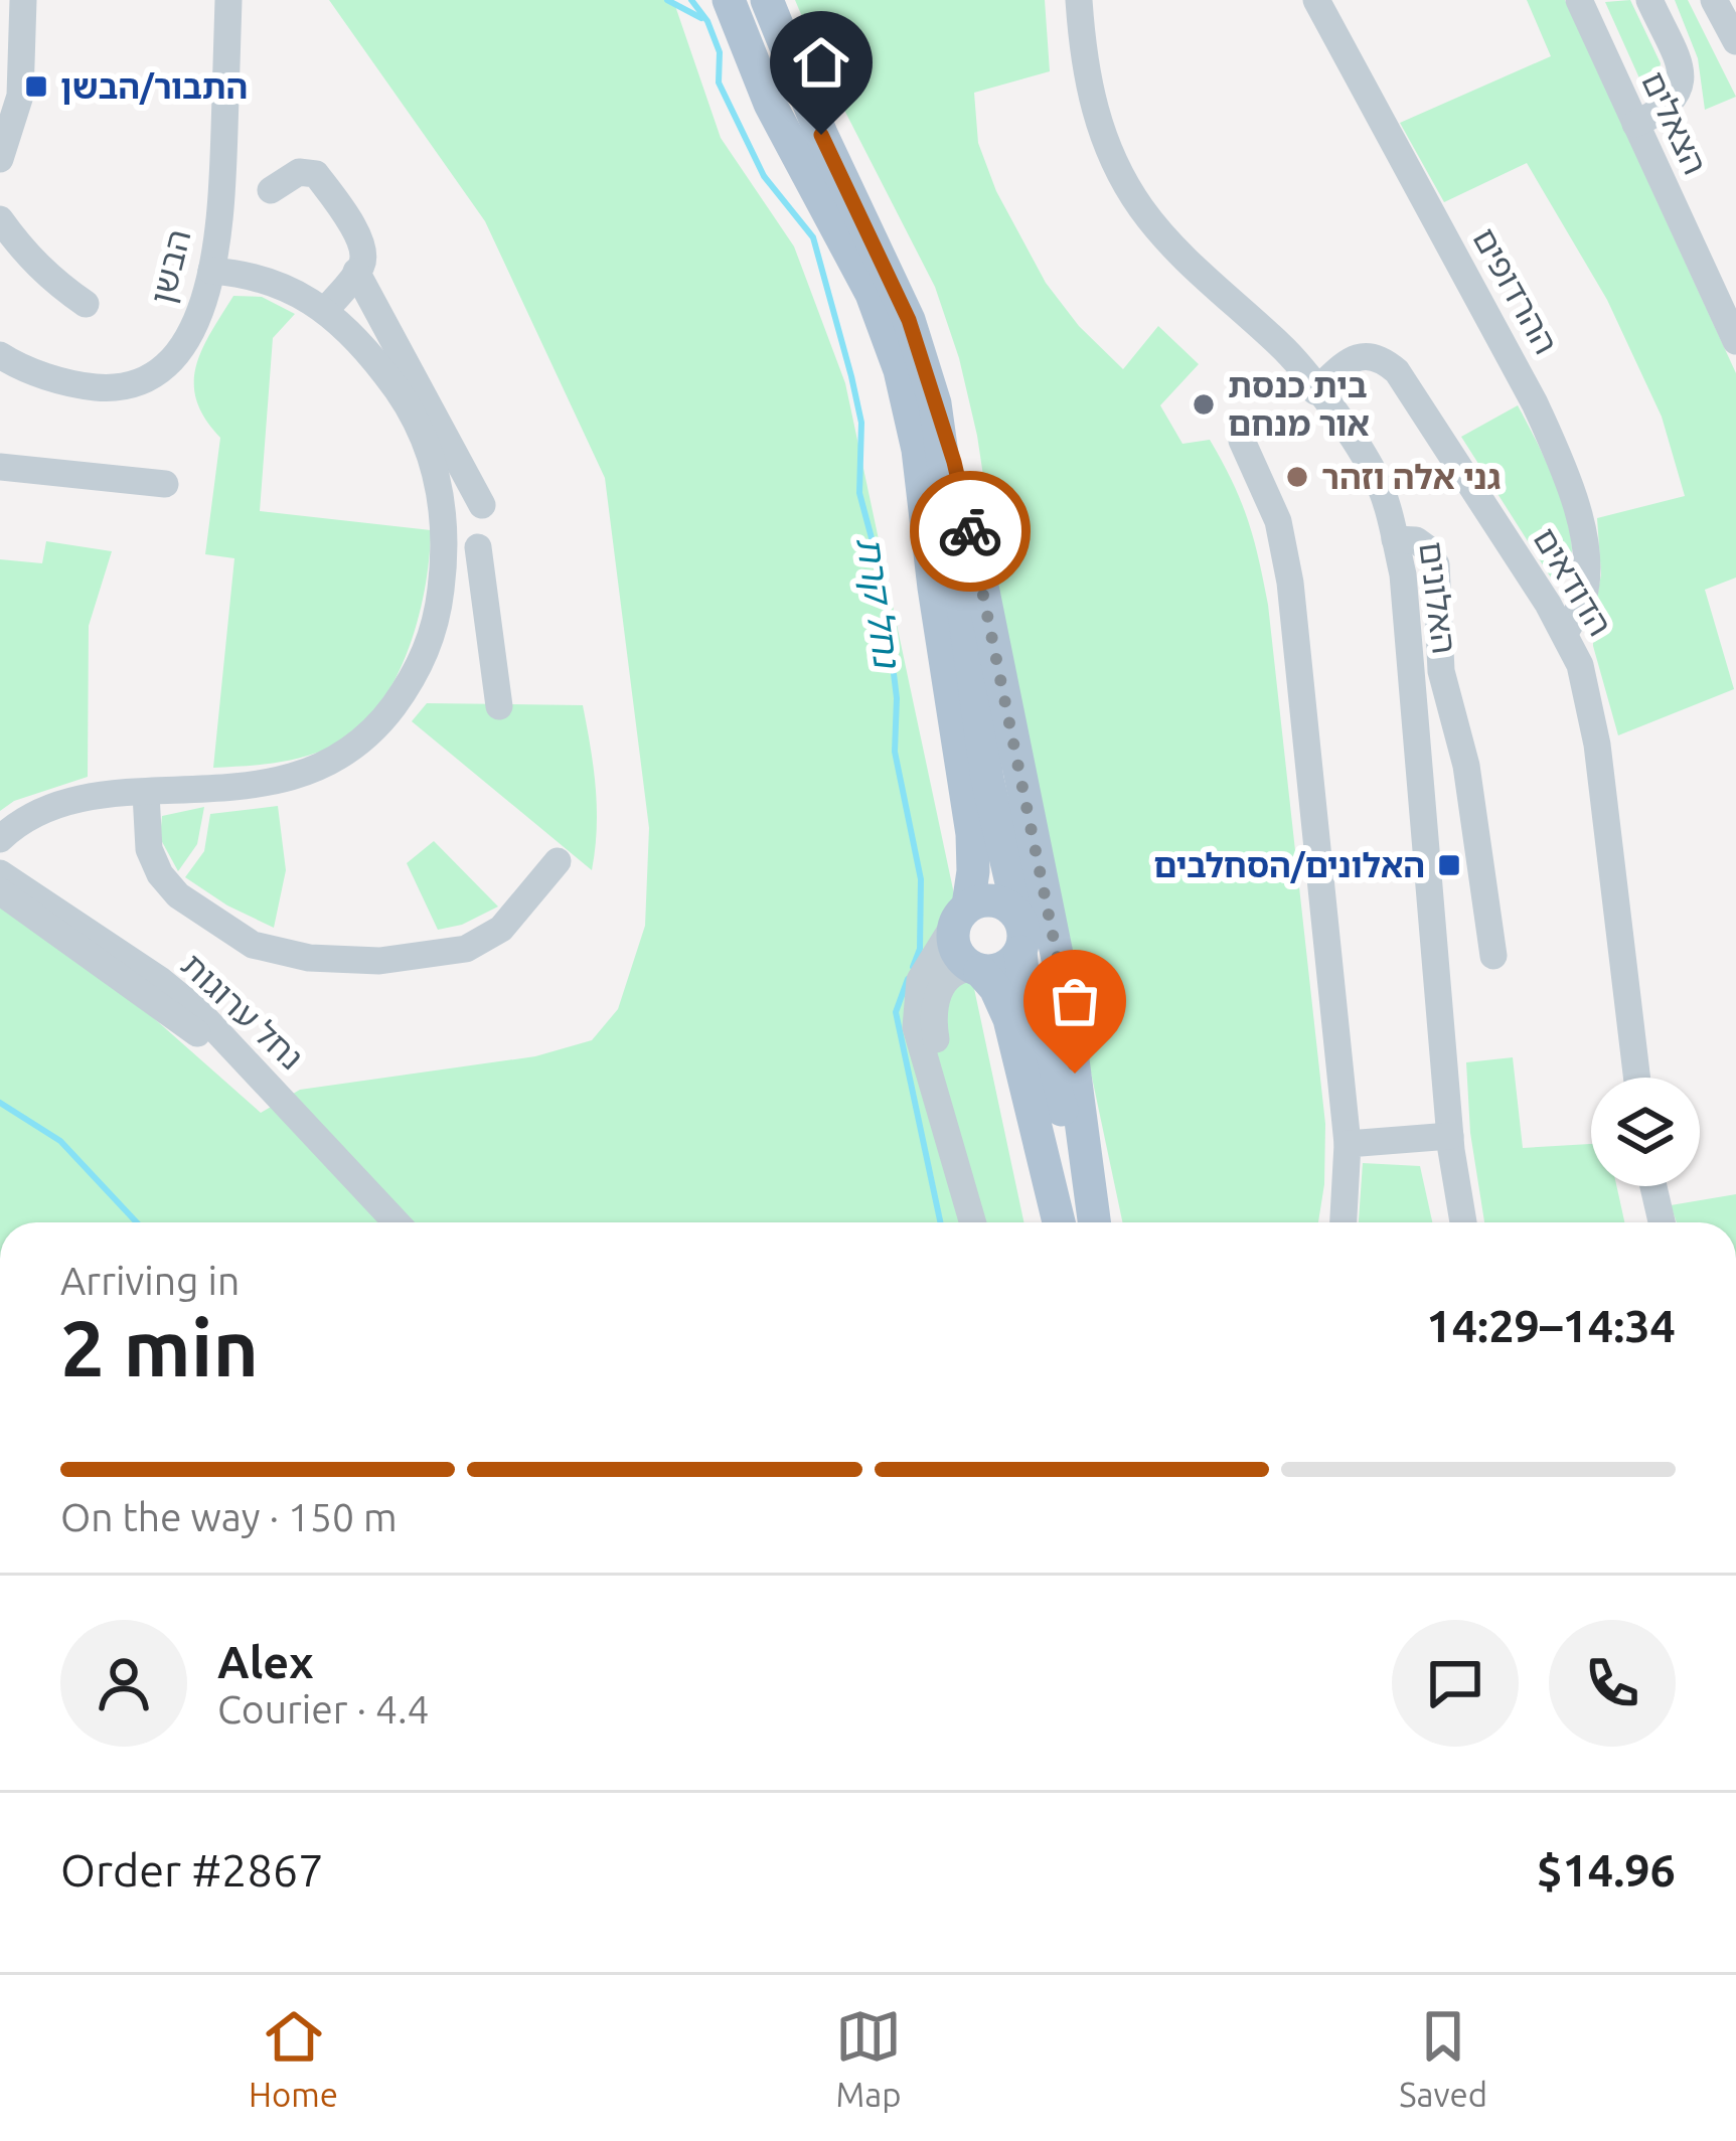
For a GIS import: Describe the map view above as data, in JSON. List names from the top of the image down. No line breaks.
{"streets":{"street":["הצאלים","הבשן","ההרדופים","הדודאים","האלונים","נחל ערוגות"]},"crossings":[["ההרדופים","הדודאים"],["הדודאים","האלונים"]],"water":["נחל קרת"],"places":{"transit":["התבור/הבשן","האלונים/הסחלבים"],"other":["בית כנסת אור מנחם","גני אלה וזהר"]},"page":{"heading":["2 min","Arriving in","14:29–14:34"],"panel":["Alex","Courier · 4.4","Order #2867","$14.96"],"bar":"On the way · 150 m","tabs":["Home","Map","Saved"]}}
